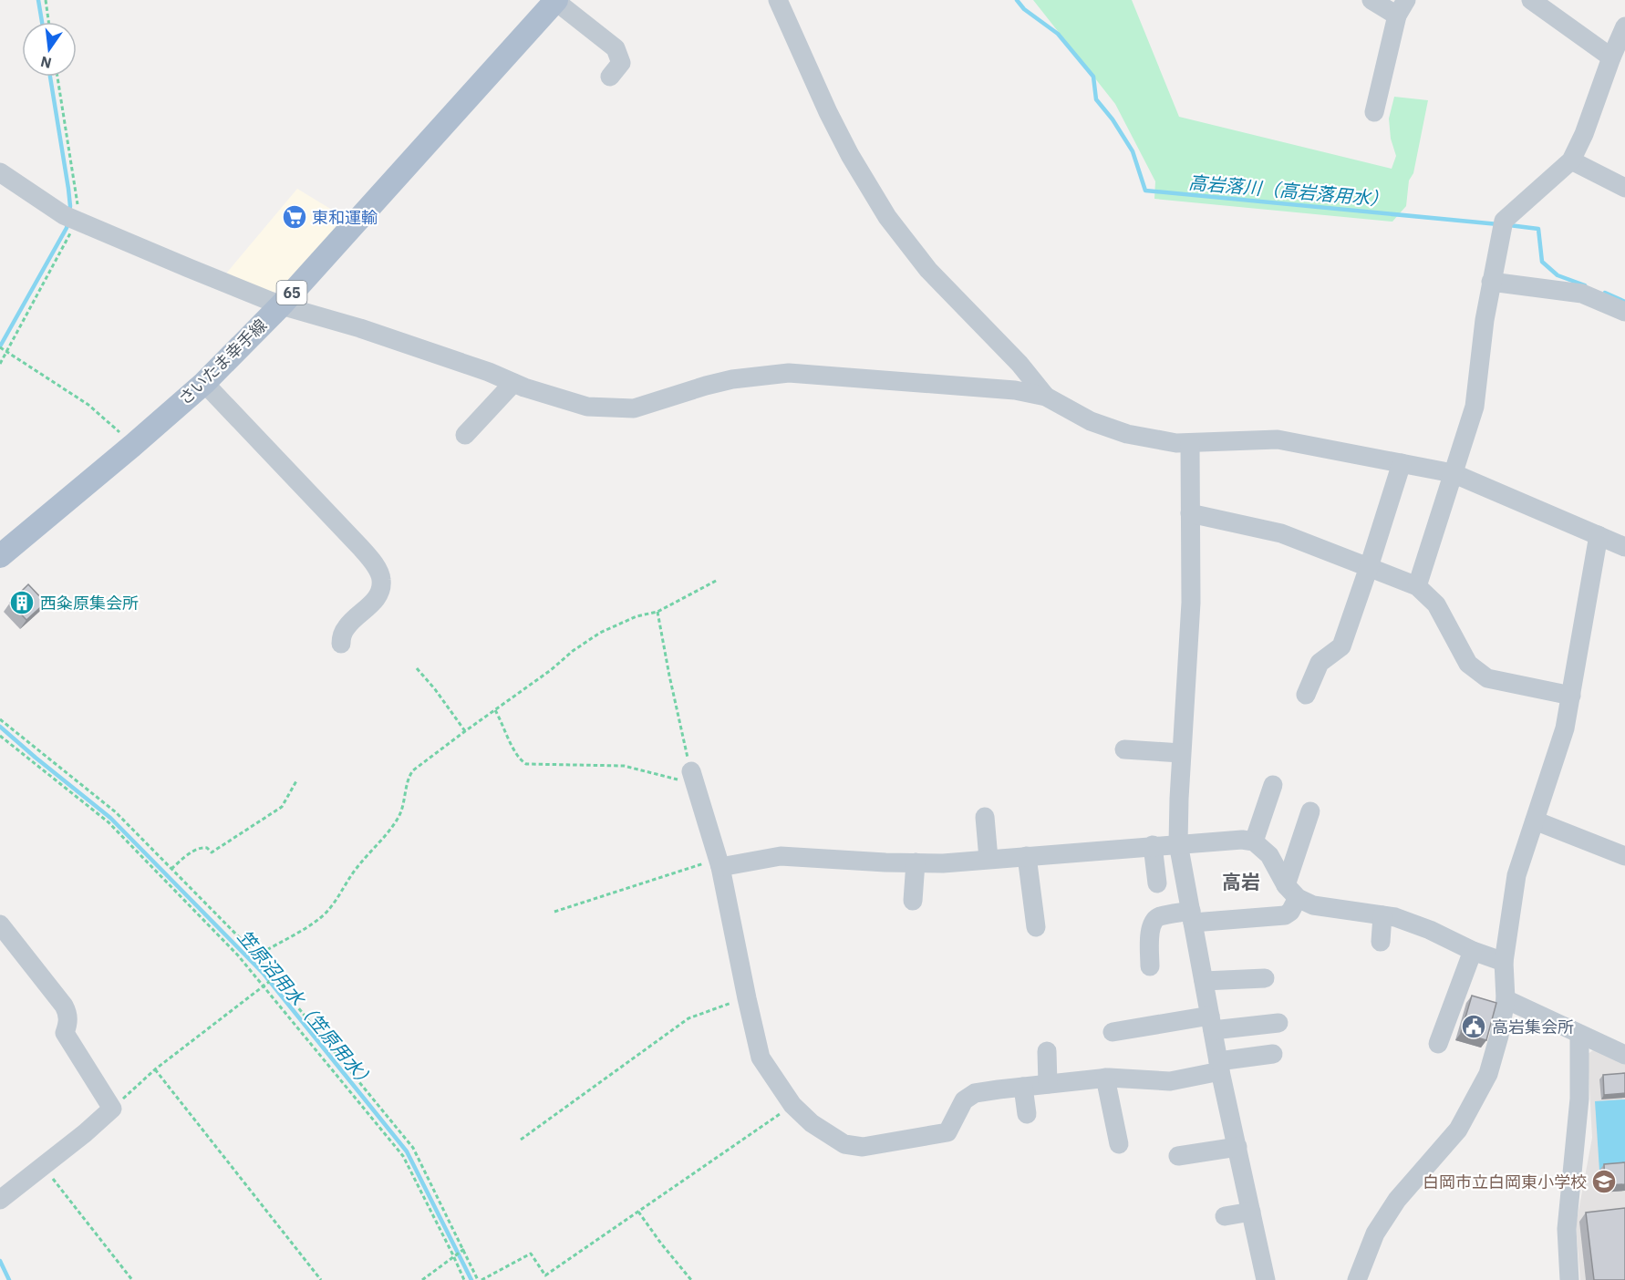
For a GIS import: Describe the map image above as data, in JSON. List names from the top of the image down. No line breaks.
{"streets":{"main road":["65","さいたま幸手線"]},"districts":["高岩"],"water":["高岩落川（高岩落用水）","笠原沼用水（笠原用水）"],"places":{"supermarket":["東和運輸"],"building":["西粂原集会所"],"public building":["高岩集会所"],"school or university":["白岡市立白岡東小学校"]},"north":"bottom"}
